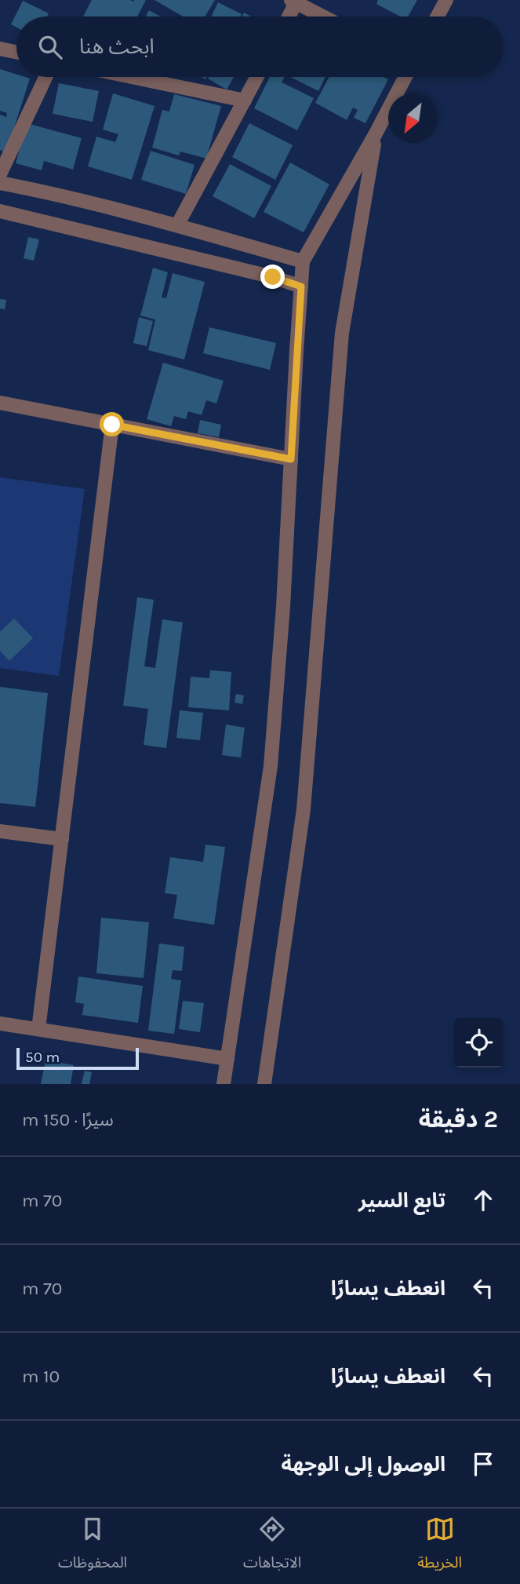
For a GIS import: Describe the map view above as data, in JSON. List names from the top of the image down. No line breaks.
{"scale_bar":"50 m","north":"bottom left","page":{"search":"ابحث هنا","scale":"50 m","heading":["2 دقيقة","سيرًا · 150 m"],"list":[["تابع السير","70 m"],["انعطف يسارًا","70 m"],["انعطف يسارًا","10 m"],"الوصول إلى الوجهة"],"nav":["الخريطة","الاتجاهات","المحفوظات"]}}
